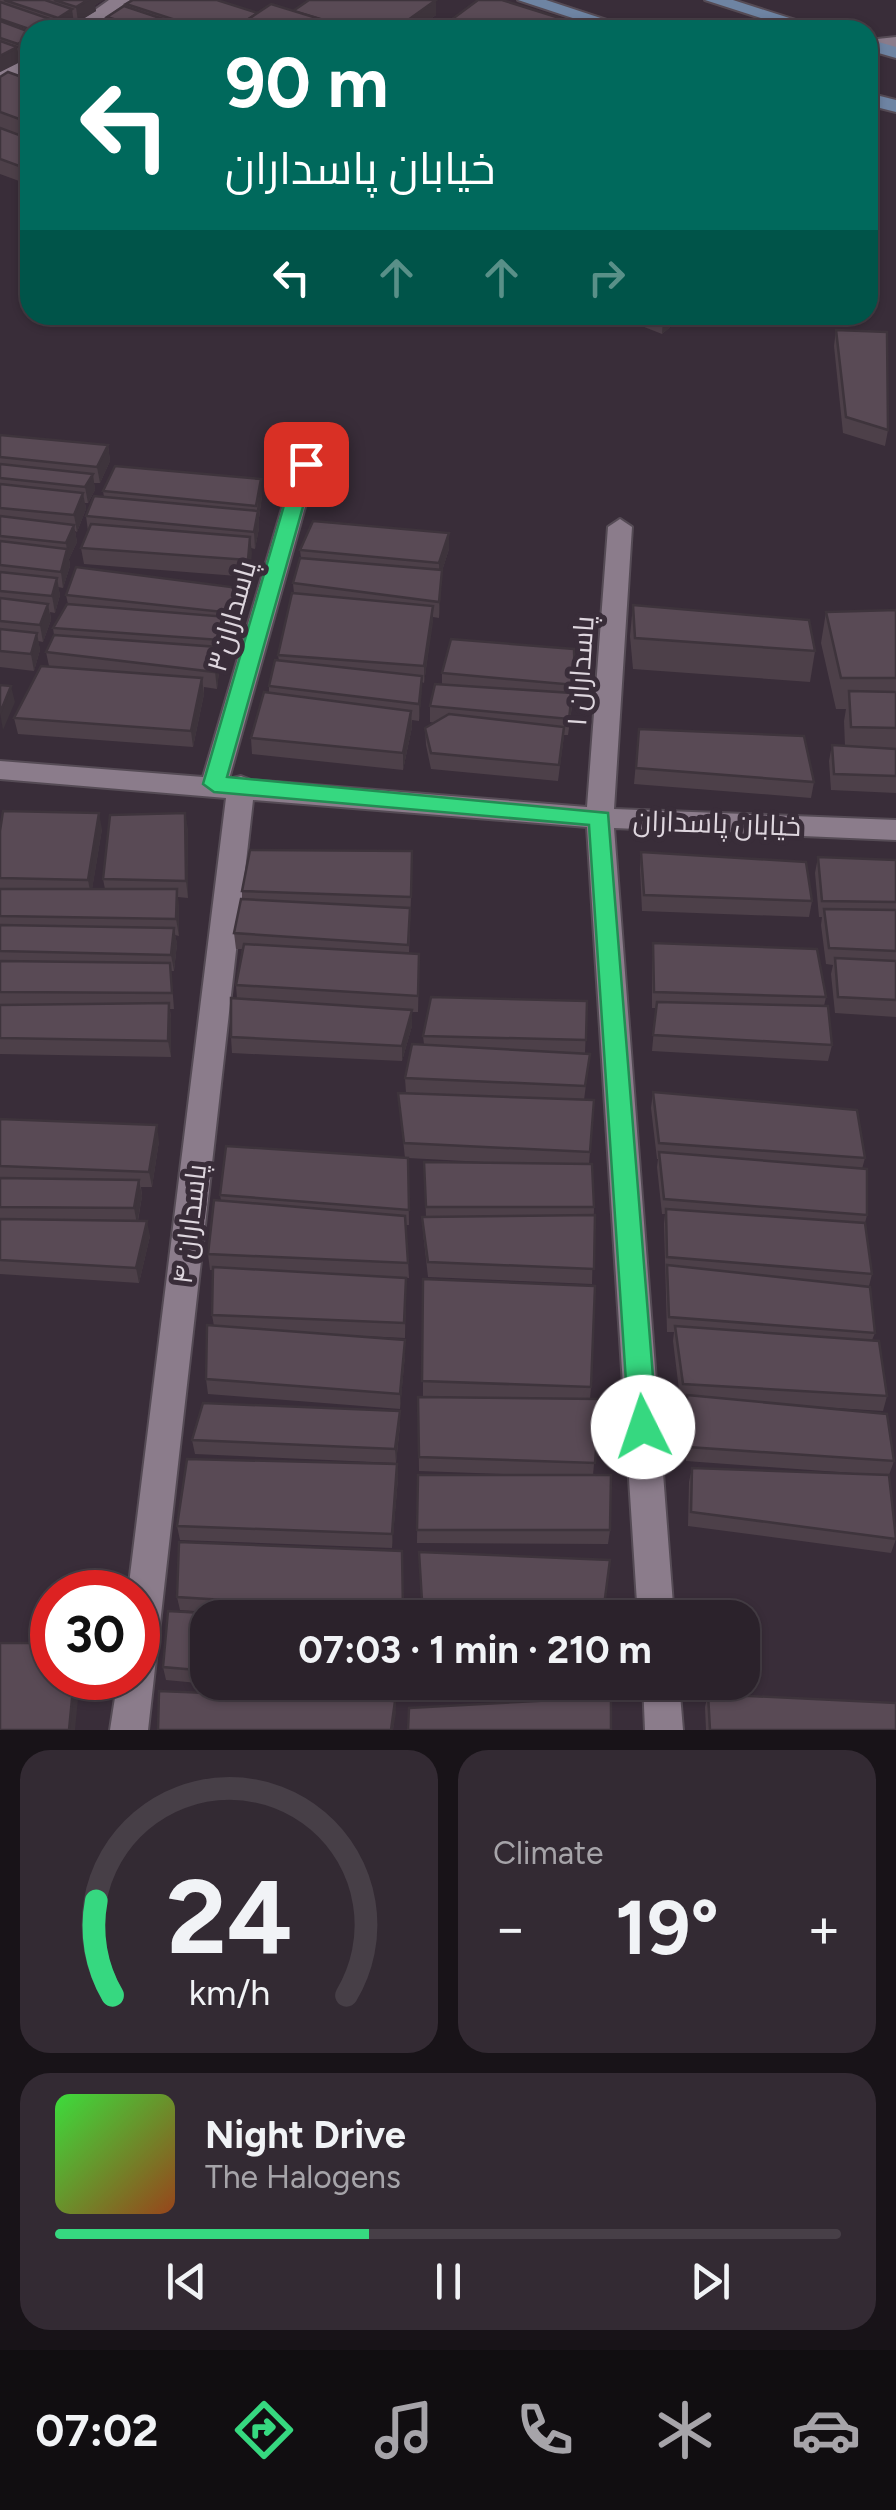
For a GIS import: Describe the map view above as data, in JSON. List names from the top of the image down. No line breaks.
{"streets":{"street":["پاسداران۳","پاسداران ۱","خیابان پاسداران","پاسداران ۴"]},"crossings":[["پاسداران۳","خیابان پاسداران"],["پاسداران۳","پاسداران ۴"],["پاسداران ۱","خیابان پاسداران"],["خیابان پاسداران","پاسداران ۴"]],"page":{"turn":["90 m","خیابان پاسداران"],"limit":"30","trip":"07:03 · 1 min · 210 m","tile":"Climate","heat":["−","19°","+"],"song":["Night Drive","The Halogens"],"tabs":"07:02","gauge":["24","km/h"]}}
